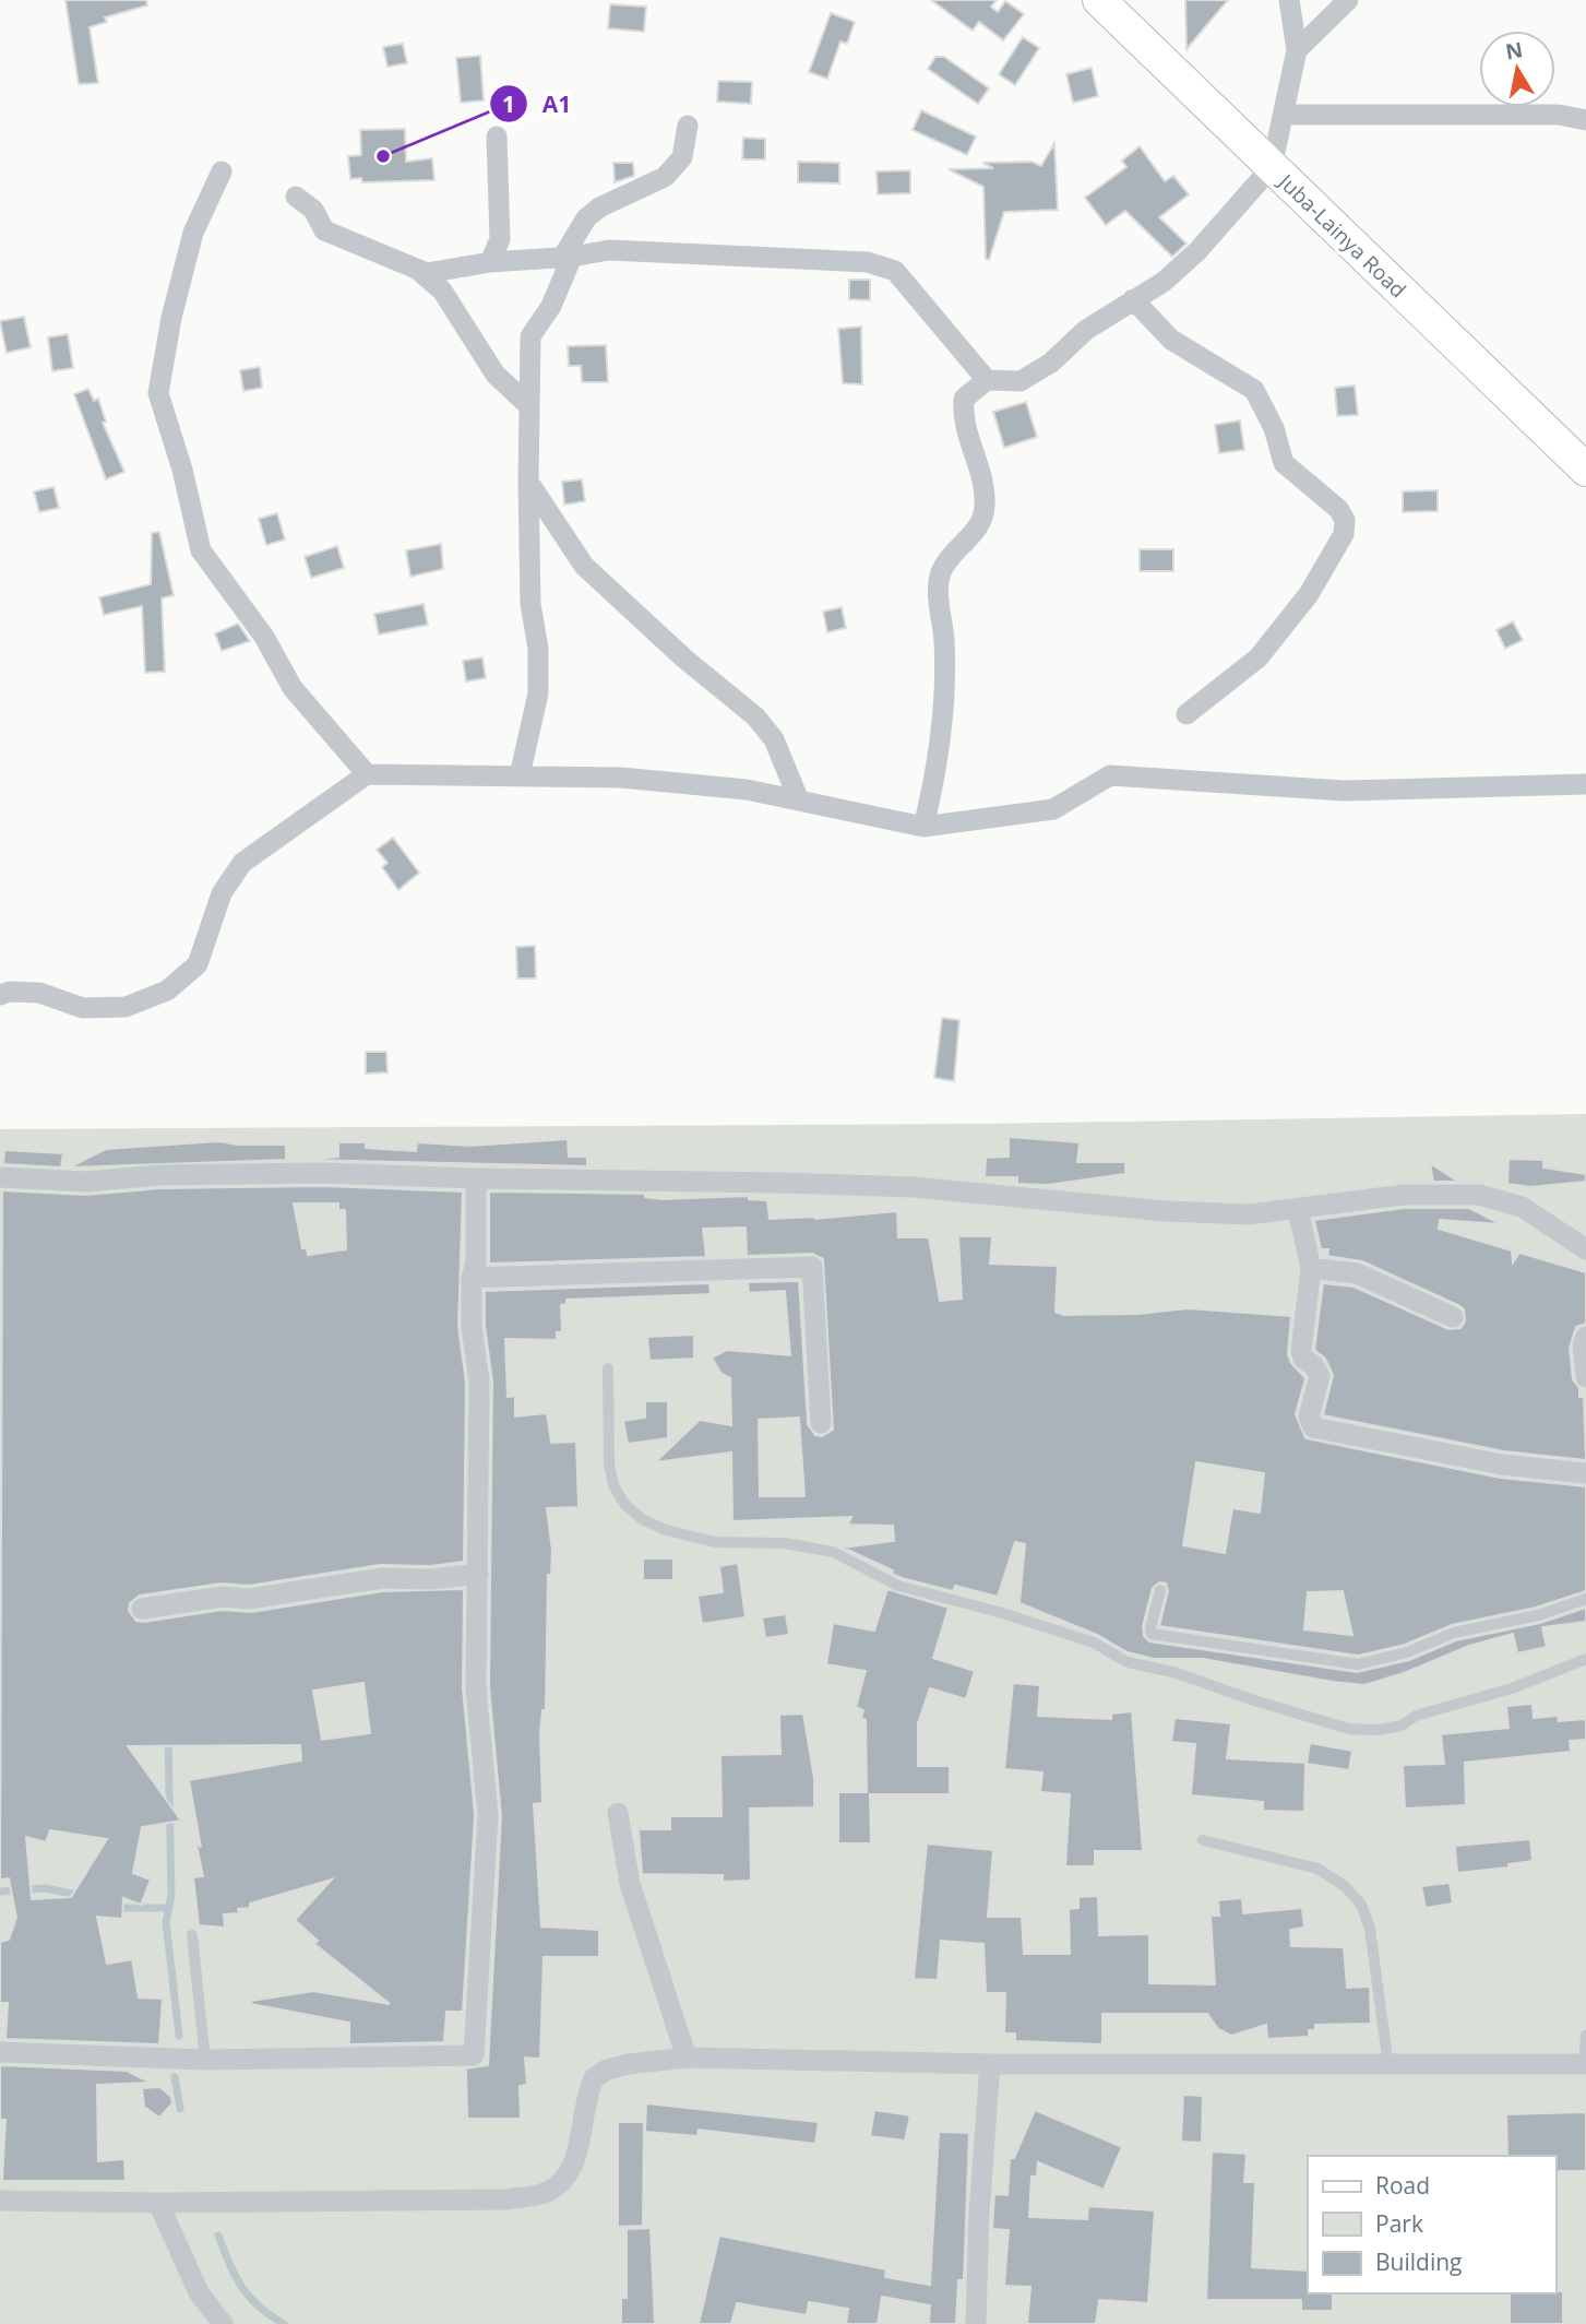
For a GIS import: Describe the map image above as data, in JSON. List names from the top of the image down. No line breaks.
{"streets":{"main road":["Juba-Lainya Road"]},"places":["A1"],"legend":["Road","Park","Building"],"north":"top"}
